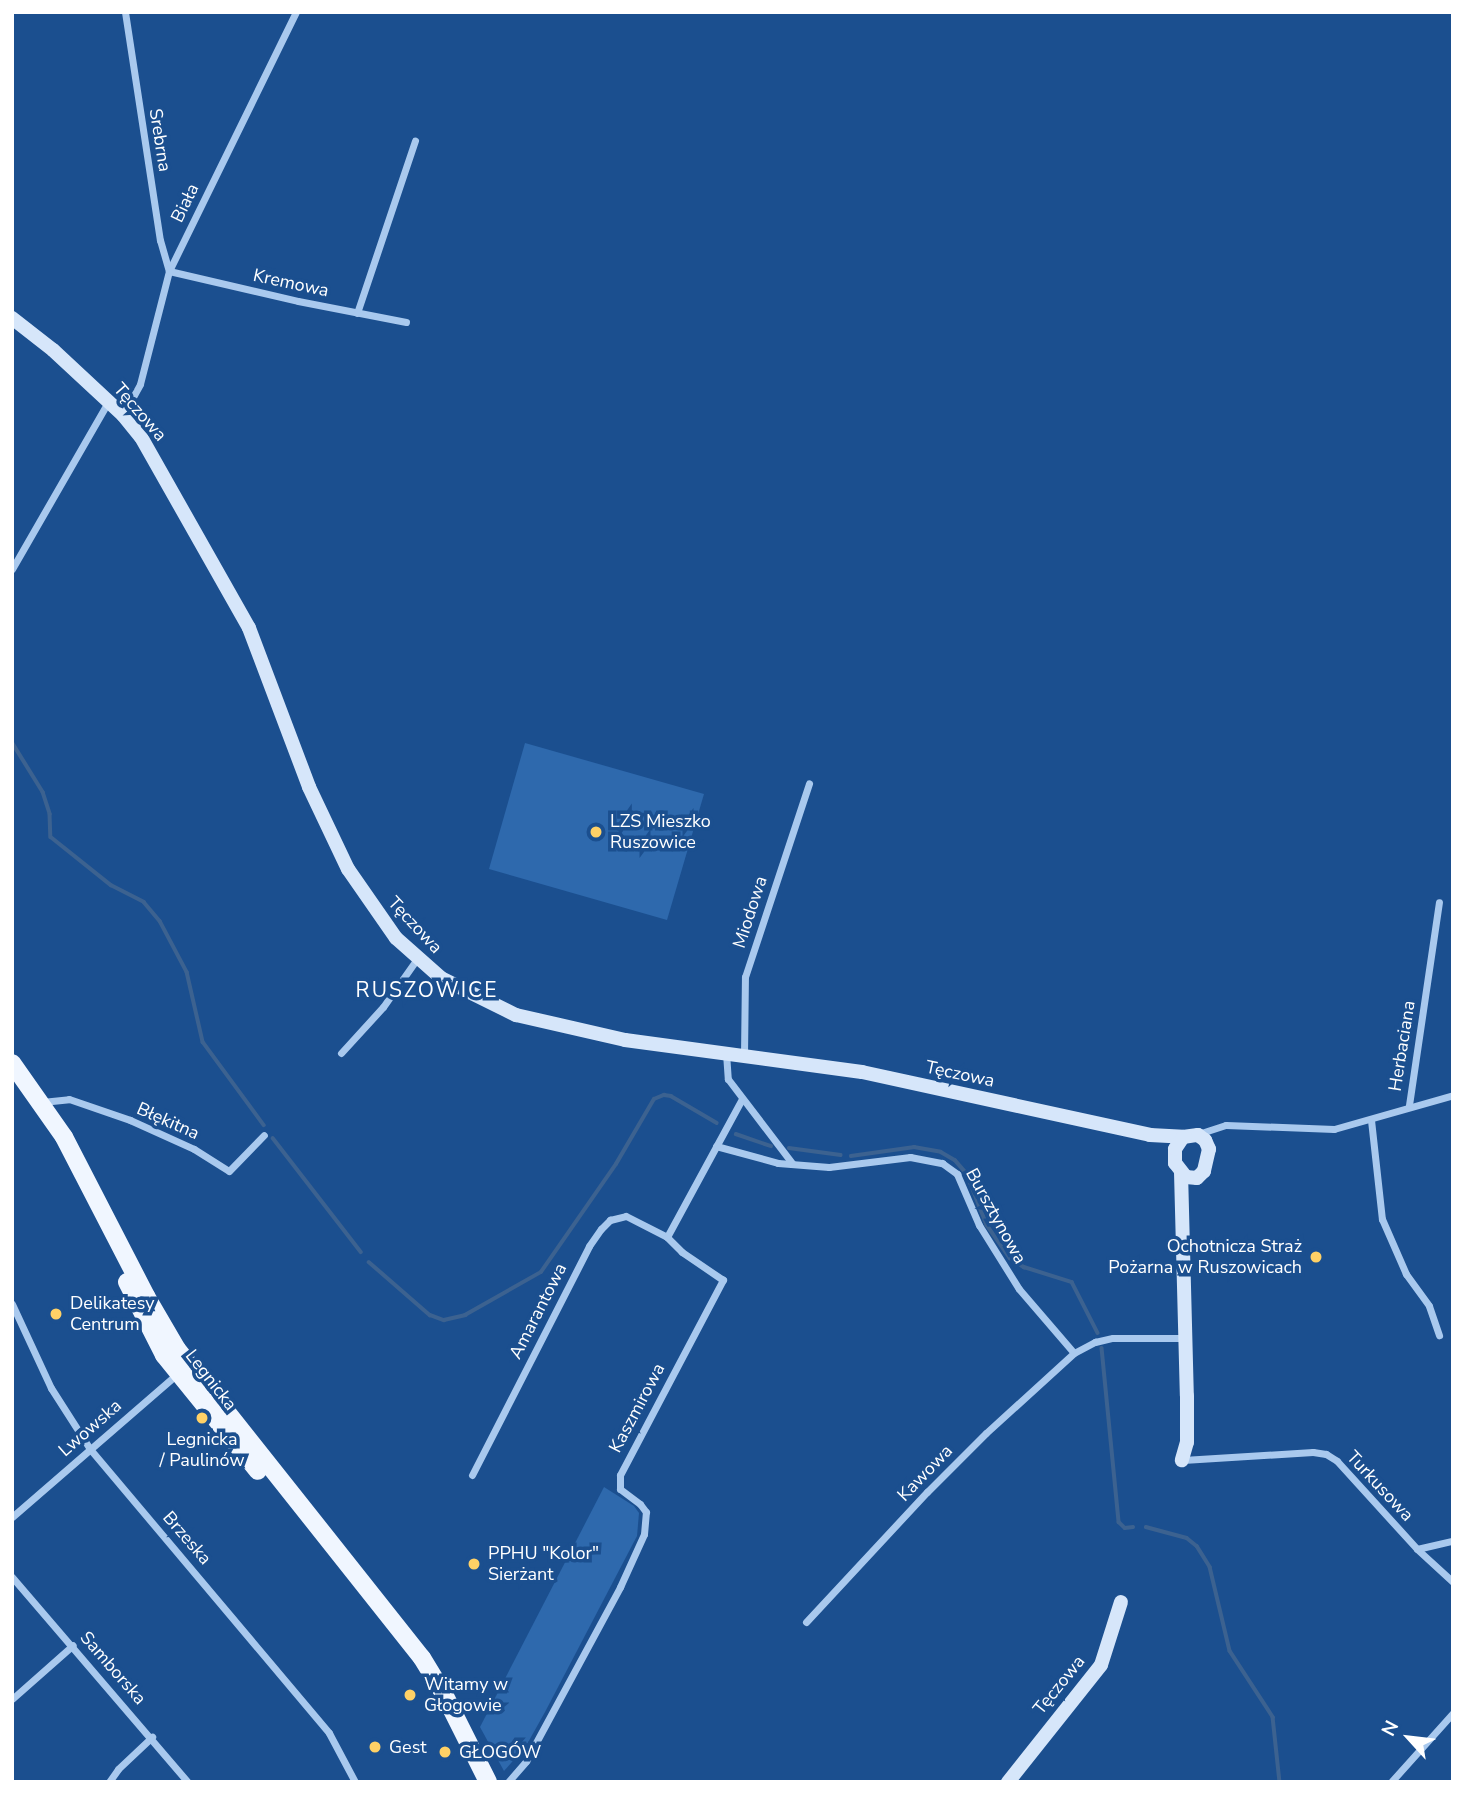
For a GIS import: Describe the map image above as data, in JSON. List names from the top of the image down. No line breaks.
{"streets":{"main road":["Legnicka"],"street":["Srebrna","Biała","Kremowa","Tęczowa","Miodowa","Herbaciana","Błękitna","Bursztynowa","Amarantowa","Kaszmirowa","Lwowska","Kawowa","Turkusowa","Brzeska","Samborska"]},"crossings":[["Srebrna","Biała"],["Srebrna","Kremowa"],["Biała","Kremowa"],["Biała","Tęczowa"],["Tęczowa","Miodowa"],["Tęczowa","Herbaciana"],["Tęczowa","Turkusowa"],["Błękitna","Legnicka"],["Bursztynowa","Kawowa"],["Amarantowa","Kaszmirowa"],["Legnicka","Lwowska"],["Lwowska","Brzeska"]],"districts":["RUSZOWICE"],"places":["LZS Mieszko Ruszowice","Ochotnicza Straż Pożarna w Ruszowicach","Delikatesy Centrum","Legnicka / Paulinów","PPHU \"Kolor\" Sierżant","Witamy w Głogowie","Gest","GŁOGÓW"],"north":"top left"}
